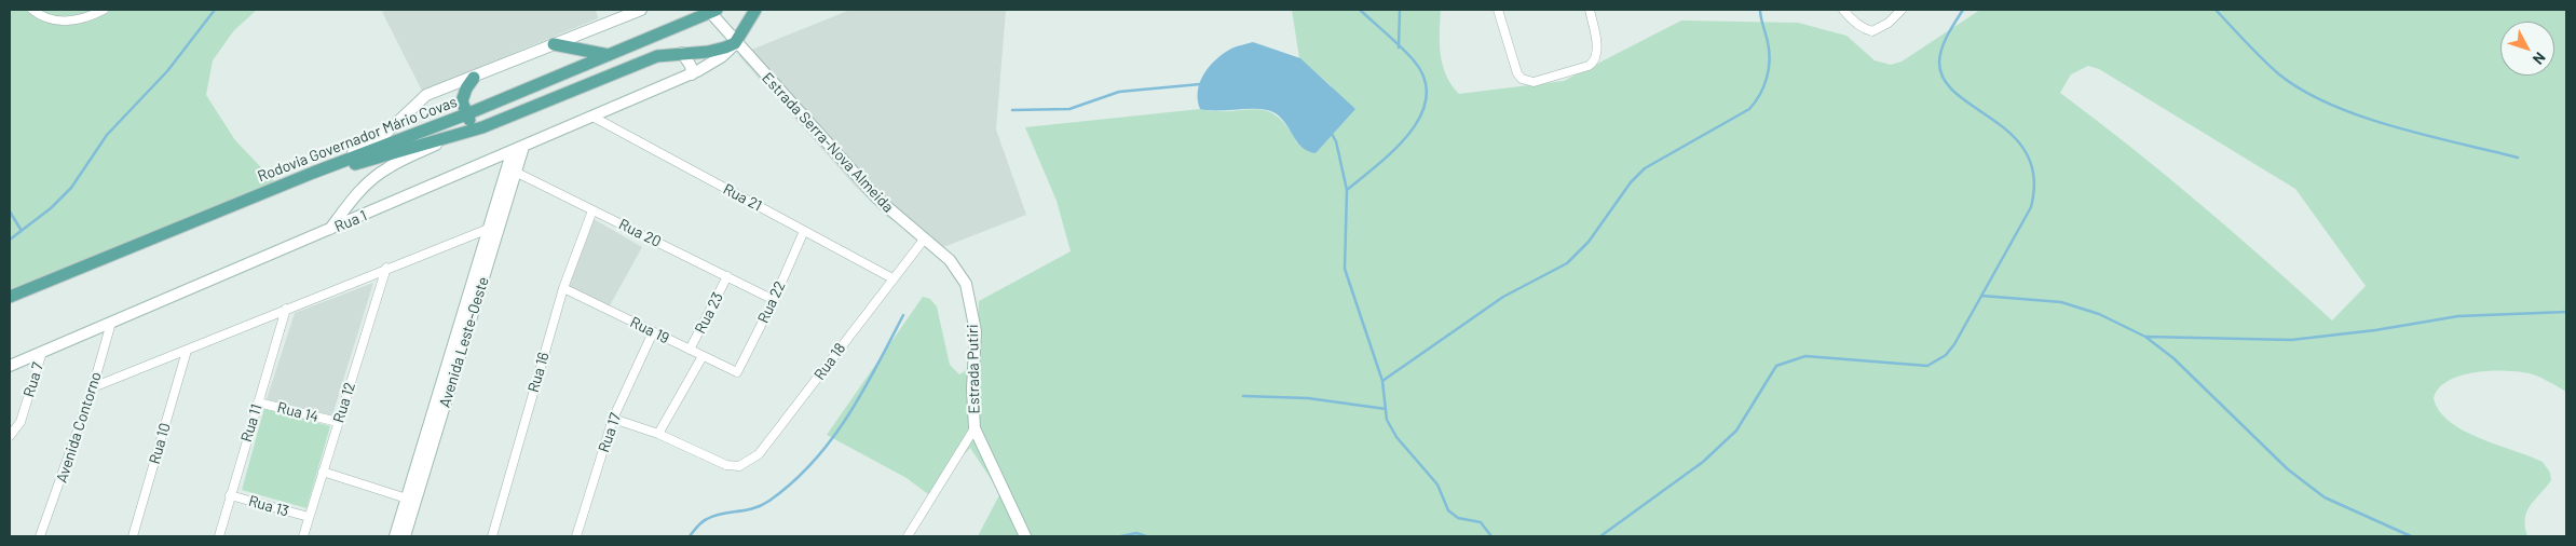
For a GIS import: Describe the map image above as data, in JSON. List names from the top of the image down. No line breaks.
{"streets":{"main road":["Rodovia Governador Mário Covas"],"street":["Estrada Serra-Nova Almeida","Rua 21","Rua 1","Rua 20","Rua 22","Rua 23","Rua 19","Avenida Leste-Oeste","Rua 18","Estrada Putiri","Rua 16","Rua 7","Rua 12","Rua 14","Rua 11","Avenida Contorno","Rua 17","Rua 10","Rua 13"]},"crossings":[["Rodovia Governador Mário Covas","Estrada Serra-Nova Almeida"],["Estrada Serra-Nova Almeida","Rua 1"],["Estrada Serra-Nova Almeida","Rua 18"],["Estrada Serra-Nova Almeida","Estrada Putiri"],["Rua 21","Rua 1"],["Rua 21","Rua 22"],["Rua 21","Rua 18"],["Rua 1","Avenida Leste-Oeste"],["Rua 1","Rua 7"],["Rua 1","Avenida Contorno"],["Rua 20","Rua 22"],["Rua 20","Rua 23"],["Rua 20","Avenida Leste-Oeste"],["Rua 20","Rua 16"],["Rua 22","Rua 19"],["Rua 23","Rua 19"],["Rua 19","Rua 16"],["Rua 19","Rua 17"],["Rua 18","Estrada Putiri"],["Rua 12","Rua 14"],["Rua 12","Rua 13"],["Rua 14","Rua 11"],["Rua 11","Rua 13"]],"north":"bottom right"}
